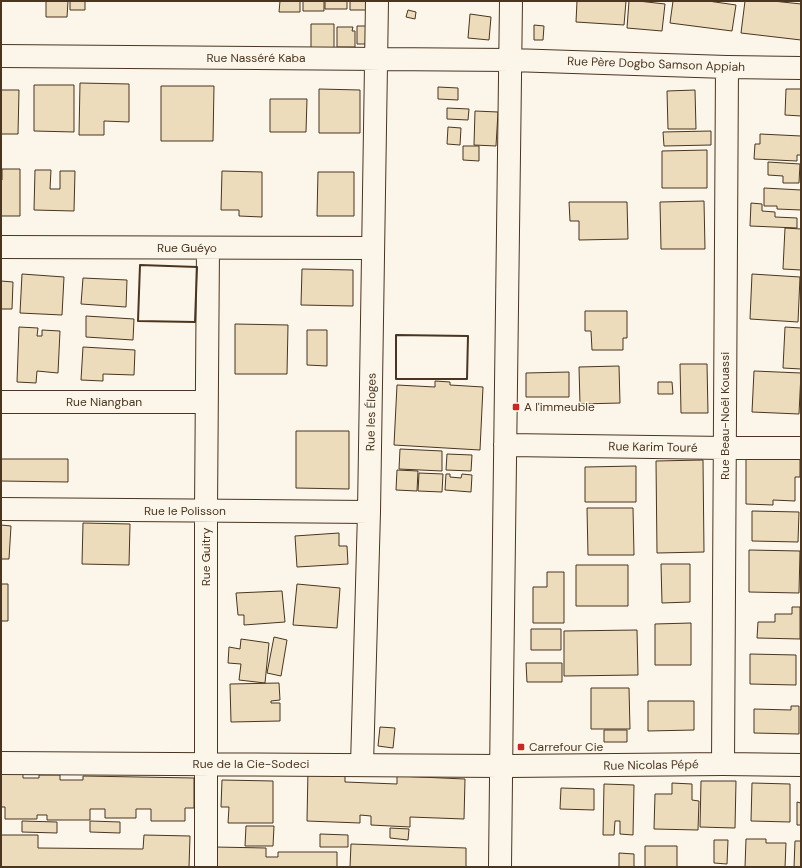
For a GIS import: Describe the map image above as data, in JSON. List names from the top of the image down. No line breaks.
{"streets":{"street":["Rue Nasséré Kaba","Rue Père Dogbo Samson Appiah","Rue Guéyo","Rue Niangban","Rue les Éloges","Rue Beau-Noël Kouassi","Rue Karim Touré","Rue le Polisson","Rue Guitry","Rue de la Cie-Sodeci","Rue Nicolas Pépé"]},"crossings":[["Rue Nasséré Kaba","Rue Père Dogbo Samson Appiah"],["Rue Nasséré Kaba","Rue les Éloges"],["Rue Père Dogbo Samson Appiah","Rue Beau-Noël Kouassi"],["Rue Guéyo","Rue les Éloges"],["Rue Guéyo","Rue Guitry"],["Rue Niangban","Rue Guitry"],["Rue les Éloges","Rue le Polisson"],["Rue les Éloges","Rue de la Cie-Sodeci"],["Rue Beau-Noël Kouassi","Rue Karim Touré"],["Rue Beau-Noël Kouassi","Rue Nicolas Pépé"],["Rue le Polisson","Rue Guitry"],["Rue Guitry","Rue de la Cie-Sodeci"],["Rue de la Cie-Sodeci","Rue Nicolas Pépé"]],"places":{"transit":["A l'immeuble","Carrefour Cie"]}}
